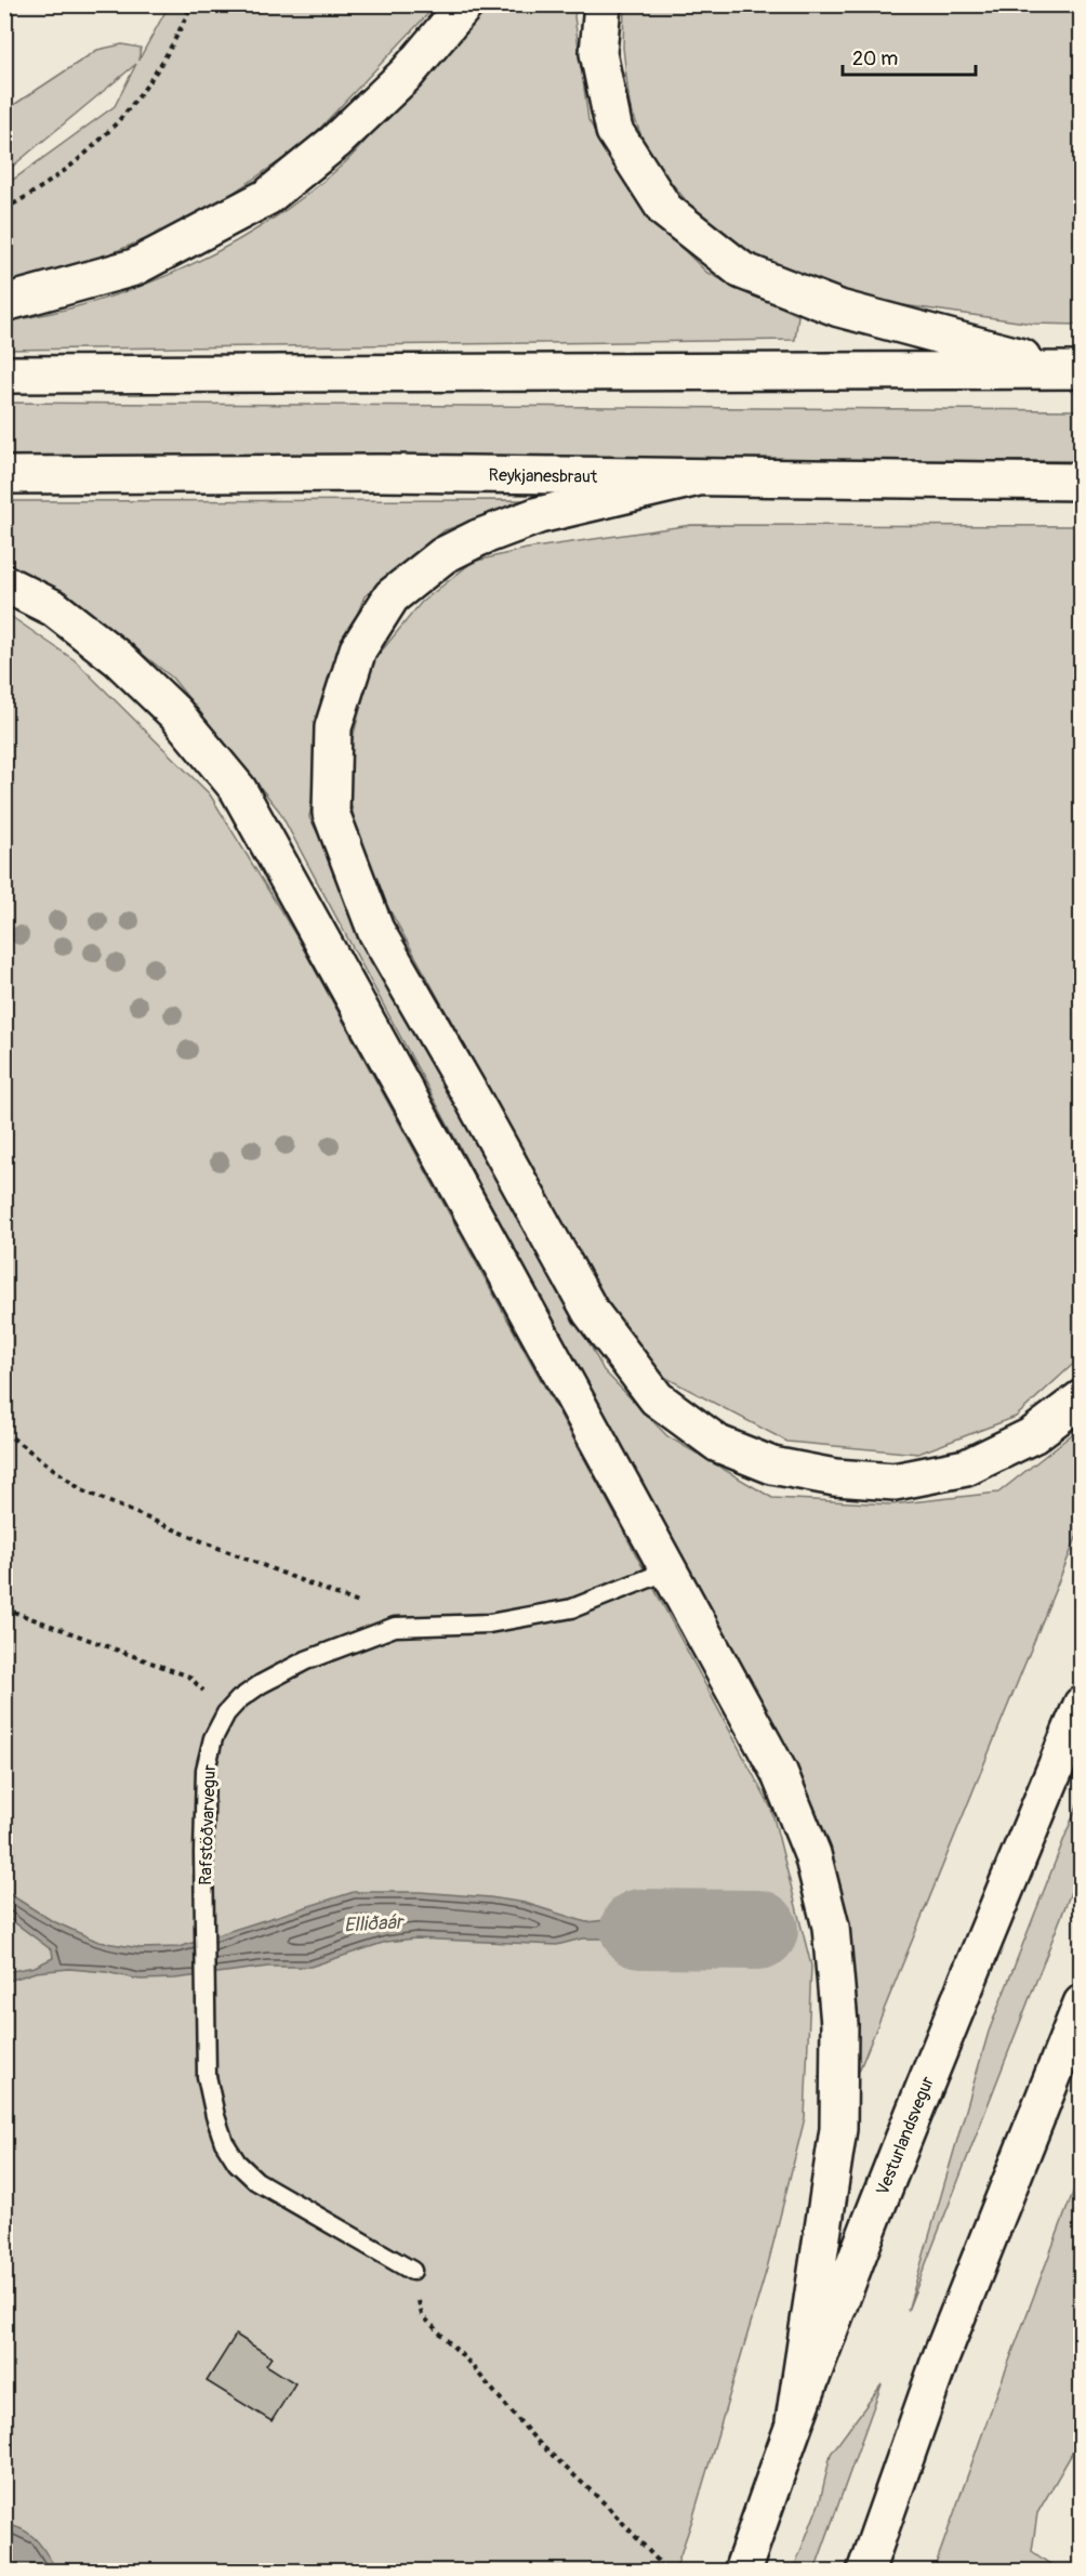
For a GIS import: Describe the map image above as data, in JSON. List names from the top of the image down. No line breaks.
{"streets":{"highway":["Reykjanesbraut","Vesturlandsvegur"],"lane":["Rafstöðvarvegur"]},"water":["Elliðaár"],"scale_bar":"20 m"}
